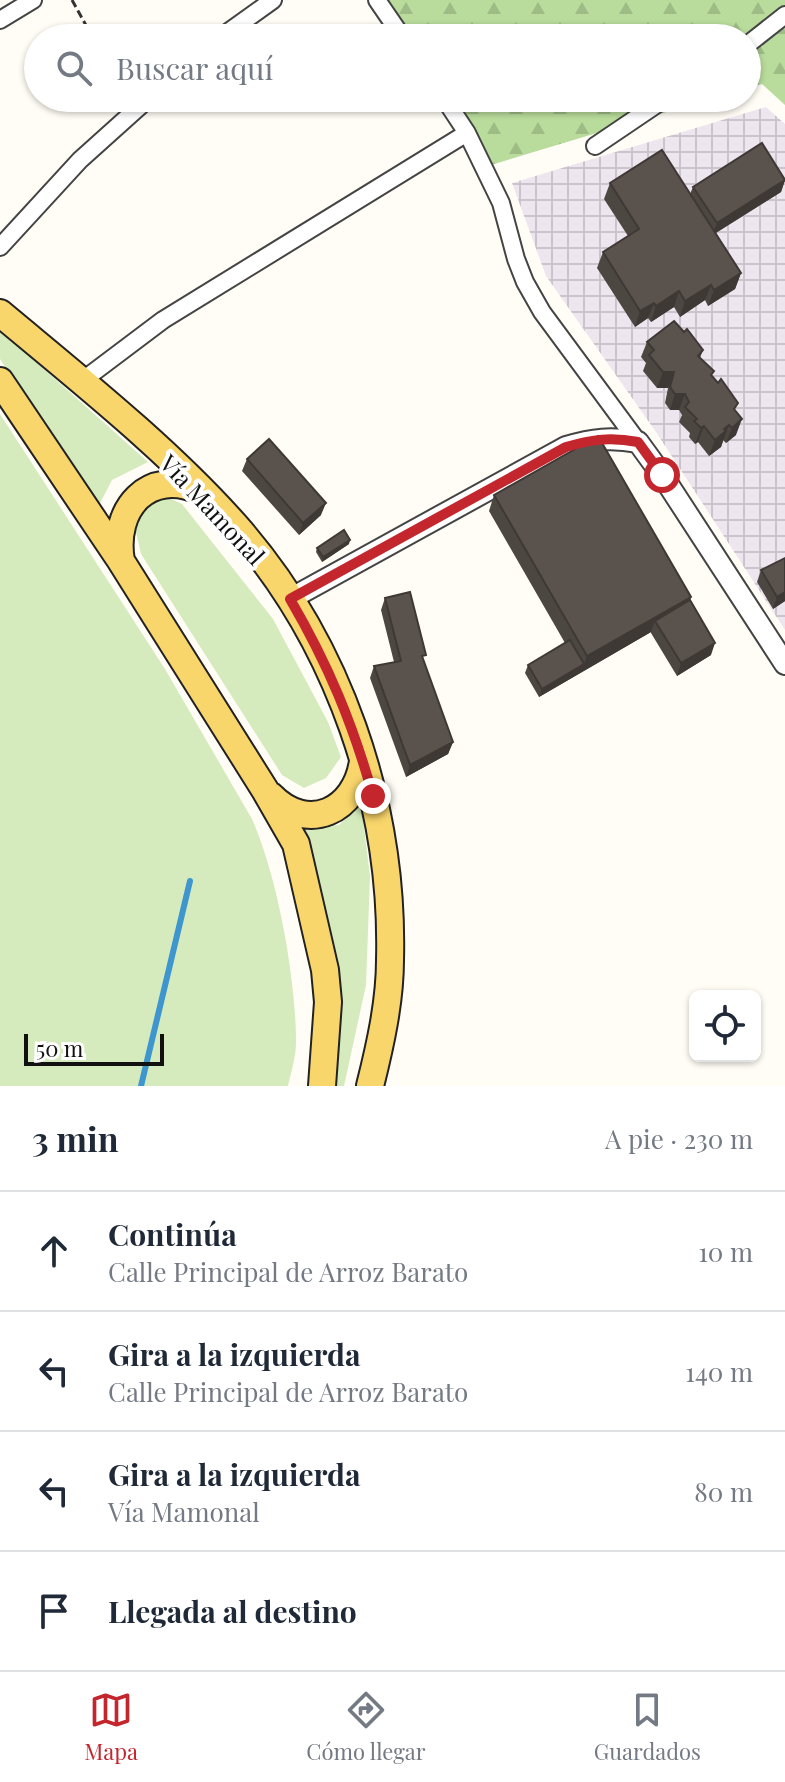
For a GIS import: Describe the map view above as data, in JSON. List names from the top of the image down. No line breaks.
{"streets":{"main road":["Vía Mamonal"]},"scale_bar":"50 m","page":{"search":"Buscar aquí","scale":"50 m","heading":["3 min","A pie · 230 m"],"list":[["Continúa","Calle Principal de Arroz Barato","10 m"],["Gira a la izquierda","Calle Principal de Arroz Barato","140 m"],["Gira a la izquierda","Vía Mamonal","80 m"],"Llegada al destino"],"nav":["Mapa","Cómo llegar","Guardados"]}}
